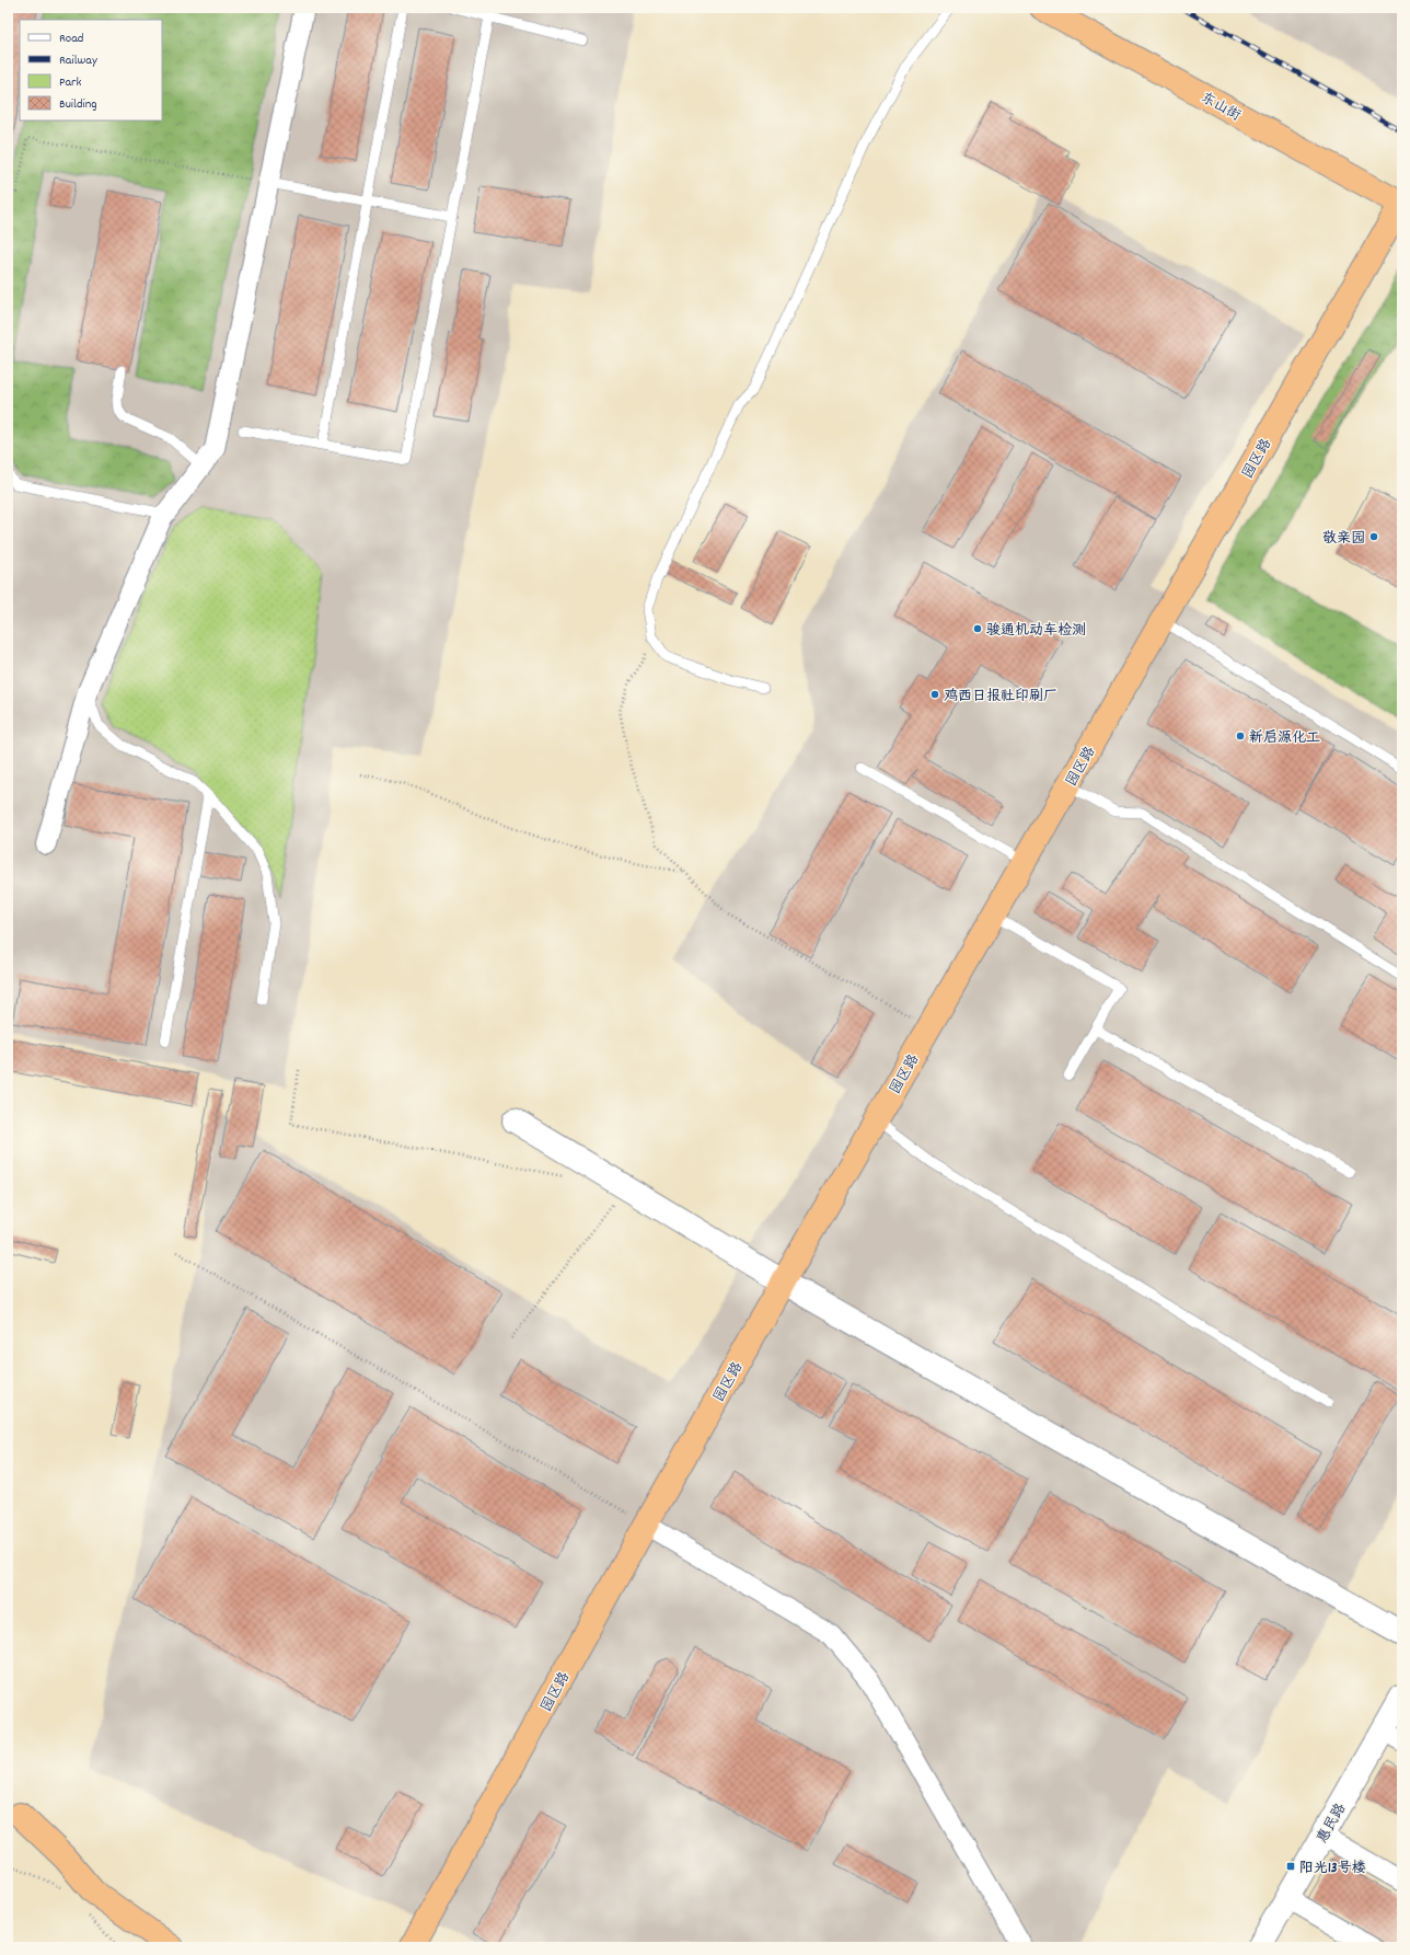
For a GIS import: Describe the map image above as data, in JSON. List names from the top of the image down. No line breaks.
{"streets":{"highway":["东山街","园区路"],"street":["惠民路"]},"crossings":[["东山街","园区路"]],"places":{"other":["敬亲园","骏通机动车检测","鸡西日报社印刷厂","新启源化工"],"transit":["阳光13号楼"]},"legend":["Road","Railway","Park","Building"]}
